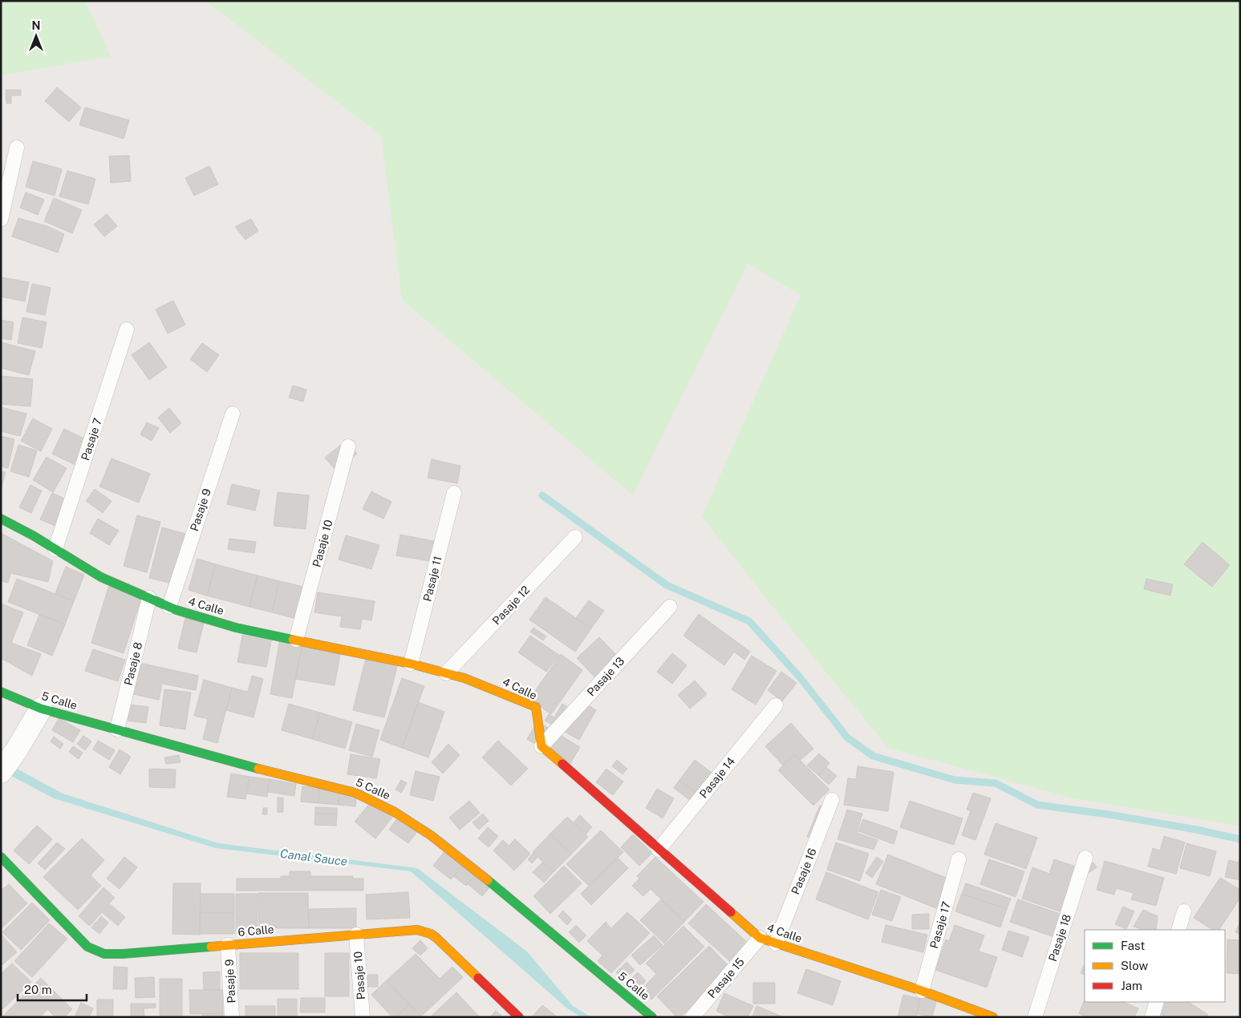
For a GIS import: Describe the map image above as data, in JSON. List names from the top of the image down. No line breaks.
{"streets":{"street":["4 Calle","5 Calle","6 Calle"],"lane":["Pasaje 7","Pasaje 9","Pasaje 10","Pasaje 11","Pasaje 12","Pasaje 8","Pasaje 13","Pasaje 14","Pasaje 16","Pasaje 17","Pasaje 18","Pasaje 15"]},"crossings":[["Pasaje 7","4 Calle"],["Pasaje 9","4 Calle"],["Pasaje 9","6 Calle"],["Pasaje 10","4 Calle"],["Pasaje 10","6 Calle"],["Pasaje 11","4 Calle"],["Pasaje 12","4 Calle"],["4 Calle","Pasaje 8"],["4 Calle","Pasaje 13"],["4 Calle","Pasaje 14"],["4 Calle","Pasaje 16"],["4 Calle","Pasaje 17"],["4 Calle","Pasaje 15"],["Pasaje 8","5 Calle"]],"water":["Canal Sauce"],"legend":["Fast","Slow","Jam"],"scale_bar":"20 m","north":"top"}
